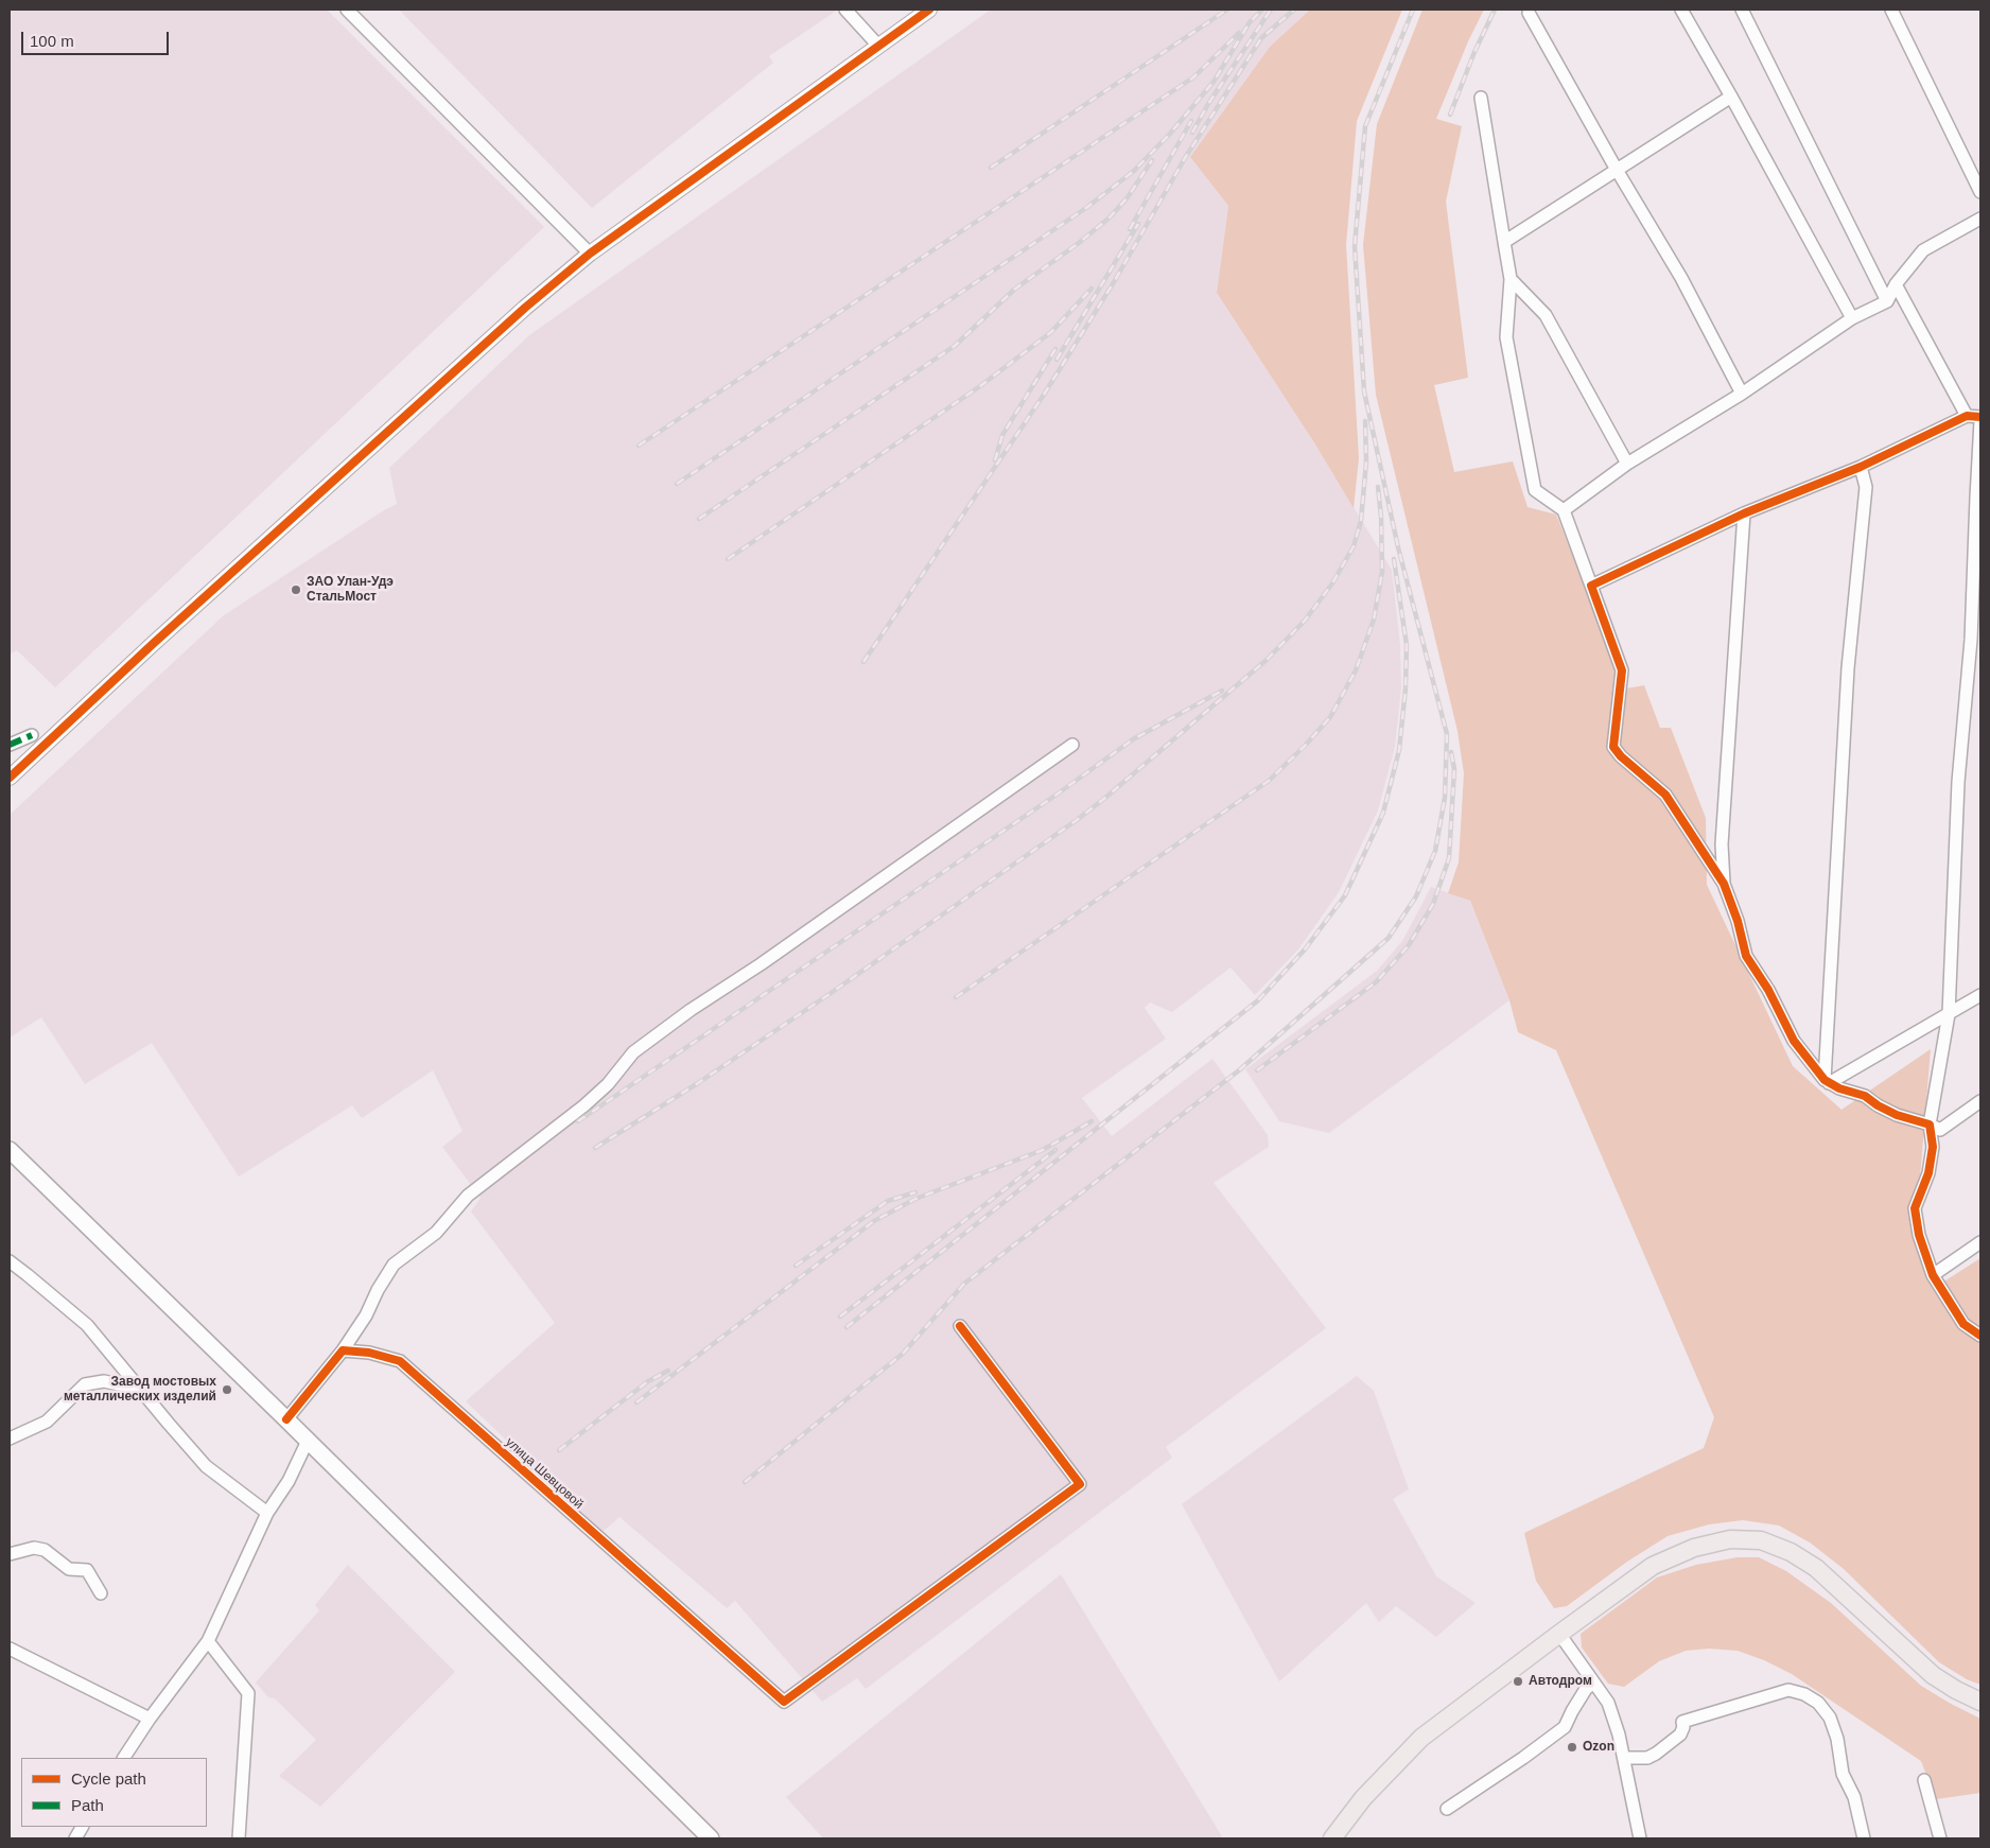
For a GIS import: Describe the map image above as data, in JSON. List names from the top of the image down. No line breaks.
{"streets":{"street":["улица Шевцовой"]},"places":["ЗАО Улан-Удэ СтальМост","Завод мостовых металлических изделий","Автодром","Ozon"],"legend":["Cycle path","Path"],"scale_bar":"100 m"}
